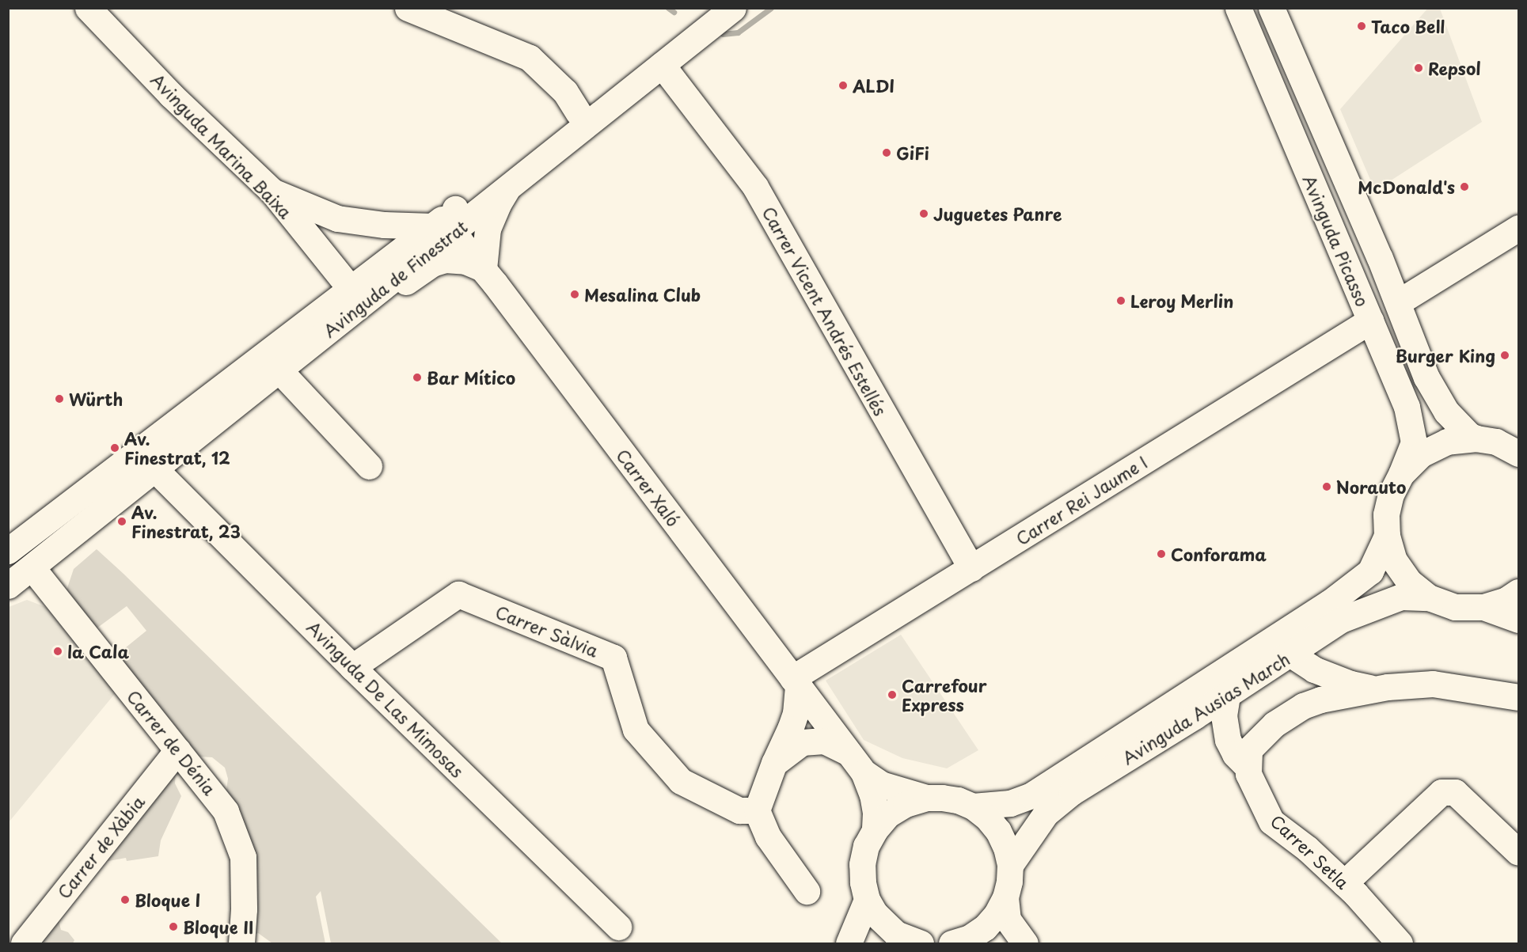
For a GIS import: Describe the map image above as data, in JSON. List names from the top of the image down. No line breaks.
{"streets":{"street":["Avinguda Marina Baixa","Avinguda Picasso","Avinguda de Finestrat","Carrer Vicent Andrés Estellés","Carrer Xaló","Carrer Rei Jaume I","Carrer Sàlvia","Avinguda De Las Mimosas","Avinguda Ausias March","Carrer de Dénia","Carrer de Xàbia","Carrer Setla"]},"crossings":[["Avinguda Marina Baixa","Avinguda de Finestrat"],["Avinguda Picasso","Carrer Rei Jaume I"],["Avinguda de Finestrat","Carrer Vicent Andrés Estellés"],["Avinguda de Finestrat","Carrer Xaló"],["Avinguda de Finestrat","Avinguda De Las Mimosas"],["Avinguda de Finestrat","Carrer de Dénia"],["Carrer Vicent Andrés Estellés","Carrer Rei Jaume I"],["Carrer Xaló","Carrer Rei Jaume I"],["Carrer Sàlvia","Avinguda De Las Mimosas"],["Carrer de Dénia","Carrer de Xàbia"]],"places":["Taco Bell","Repsol","ALDI","GiFi","McDonald's","Juguetes Panre","Mesalina Club","Leroy Merlin","Burger King","Bar Mítico","Würth","Av. Finestrat, 12","Norauto","Av. Finestrat, 23","Conforama","la Cala","Carrefour Express","Bloque I","Bloque II"]}
